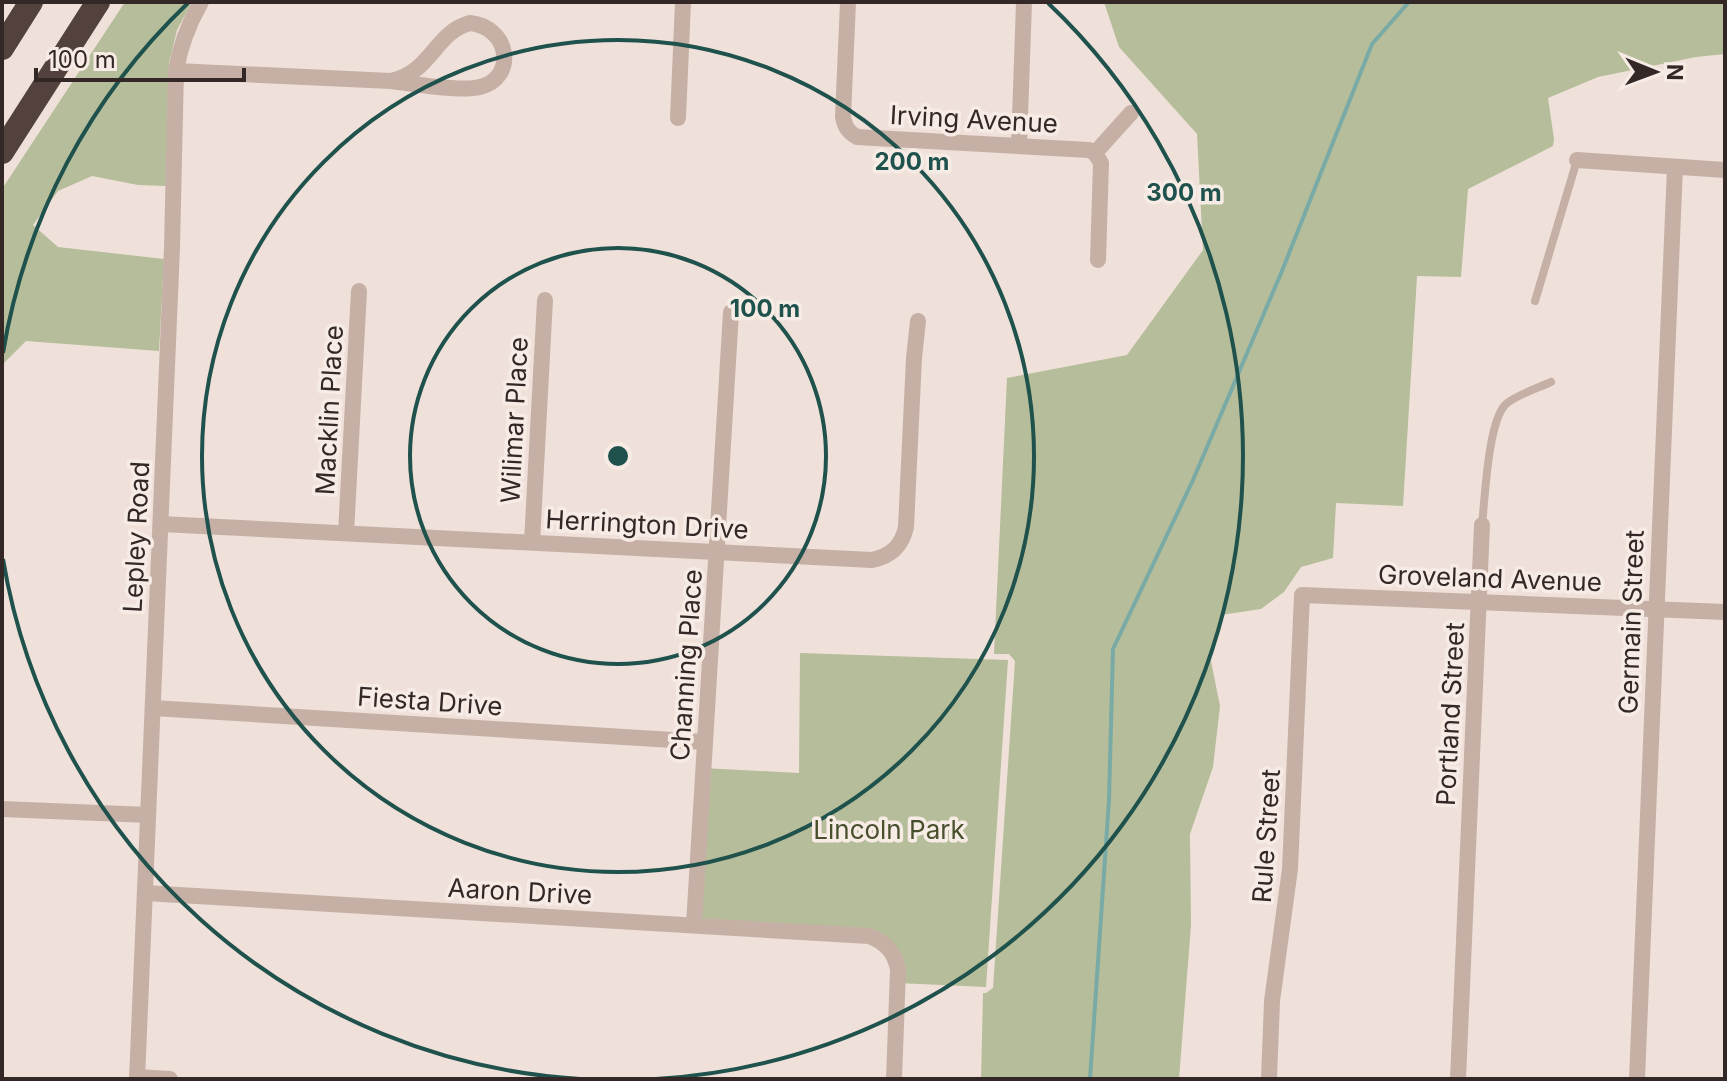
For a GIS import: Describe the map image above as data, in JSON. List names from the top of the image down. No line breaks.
{"streets":{"street":["Irving Avenue","Macklin Place","Wilimar Place","Herrington Drive","Lepley Road","Groveland Avenue","Germain Street","Channing Place","Fiesta Drive","Portland Street","Rule Street","Aaron Drive"]},"crossings":[["Macklin Place","Herrington Drive"],["Wilimar Place","Herrington Drive"],["Herrington Drive","Lepley Road"],["Herrington Drive","Channing Place"],["Lepley Road","Fiesta Drive"],["Lepley Road","Aaron Drive"],["Groveland Avenue","Germain Street"],["Groveland Avenue","Portland Street"],["Groveland Avenue","Rule Street"],["Channing Place","Fiesta Drive"],["Channing Place","Aaron Drive"]],"parks":["Lincoln Park"],"scale_bar":"100 m","north":"right","rings":["200 m","300 m","100 m"]}
